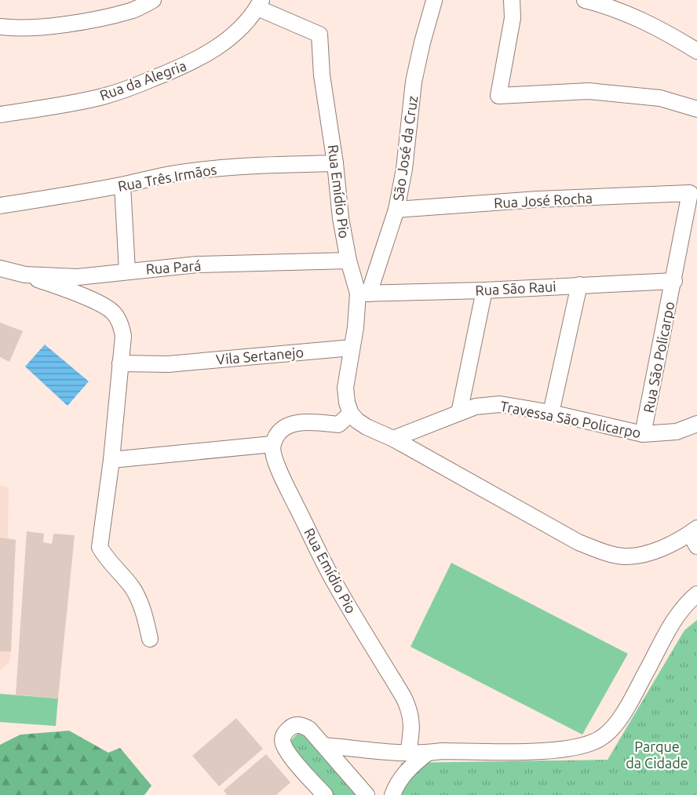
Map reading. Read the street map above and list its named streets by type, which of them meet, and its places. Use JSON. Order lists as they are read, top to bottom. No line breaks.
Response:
{"streets":{"street":["Rua da Alegria","São José da Cruz","Rua Três Irmãos","Rua Emídio Pio","Rua José Rocha","Rua Pará","Rua São Raui","Vila Sertanejo","Rua São Policarpo","Travessa São Policarpo"]},"crossings":[["Rua da Alegria","Rua Emídio Pio"],["São José da Cruz","Rua Emídio Pio"],["São José da Cruz","Rua José Rocha"],["São José da Cruz","Rua São Raui"],["Rua Três Irmãos","Rua Emídio Pio"],["Rua Emídio Pio","Rua Pará"],["Rua Emídio Pio","Rua São Raui"],["Rua Emídio Pio","Vila Sertanejo"],["Rua José Rocha","Rua São Policarpo"],["Rua São Raui","Rua São Policarpo"],["Rua São Policarpo","Travessa São Policarpo"]],"parks":["Parque da Cidade"]}
